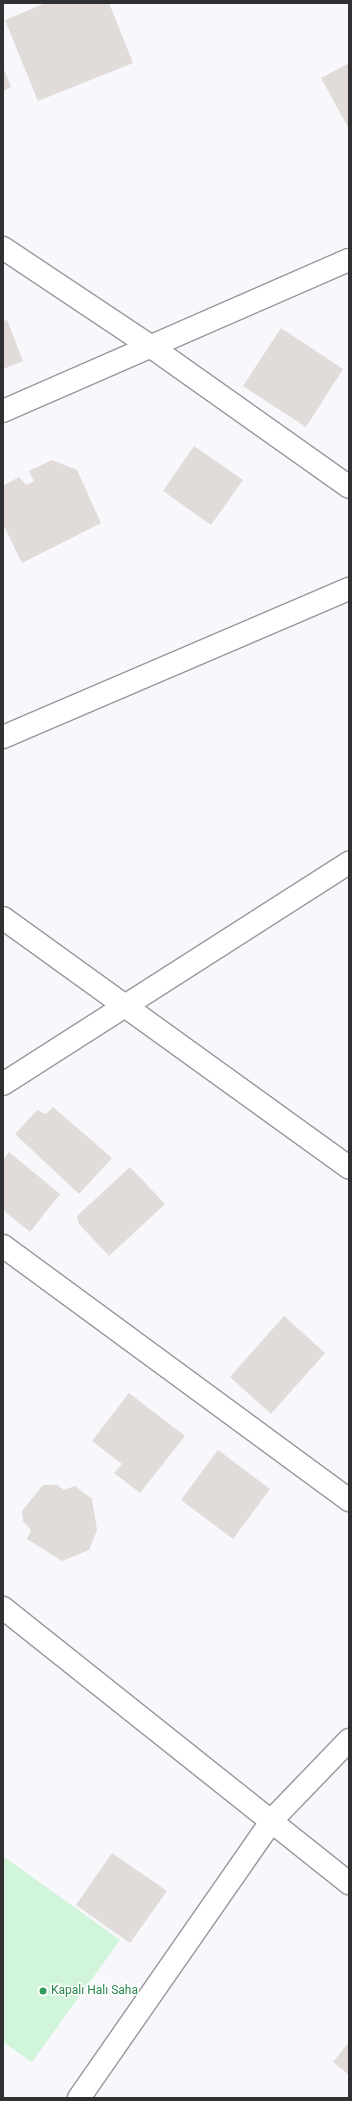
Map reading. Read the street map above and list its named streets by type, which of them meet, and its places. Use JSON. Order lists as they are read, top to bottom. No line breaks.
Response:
{"places":["Kapalı Halı Saha"]}
